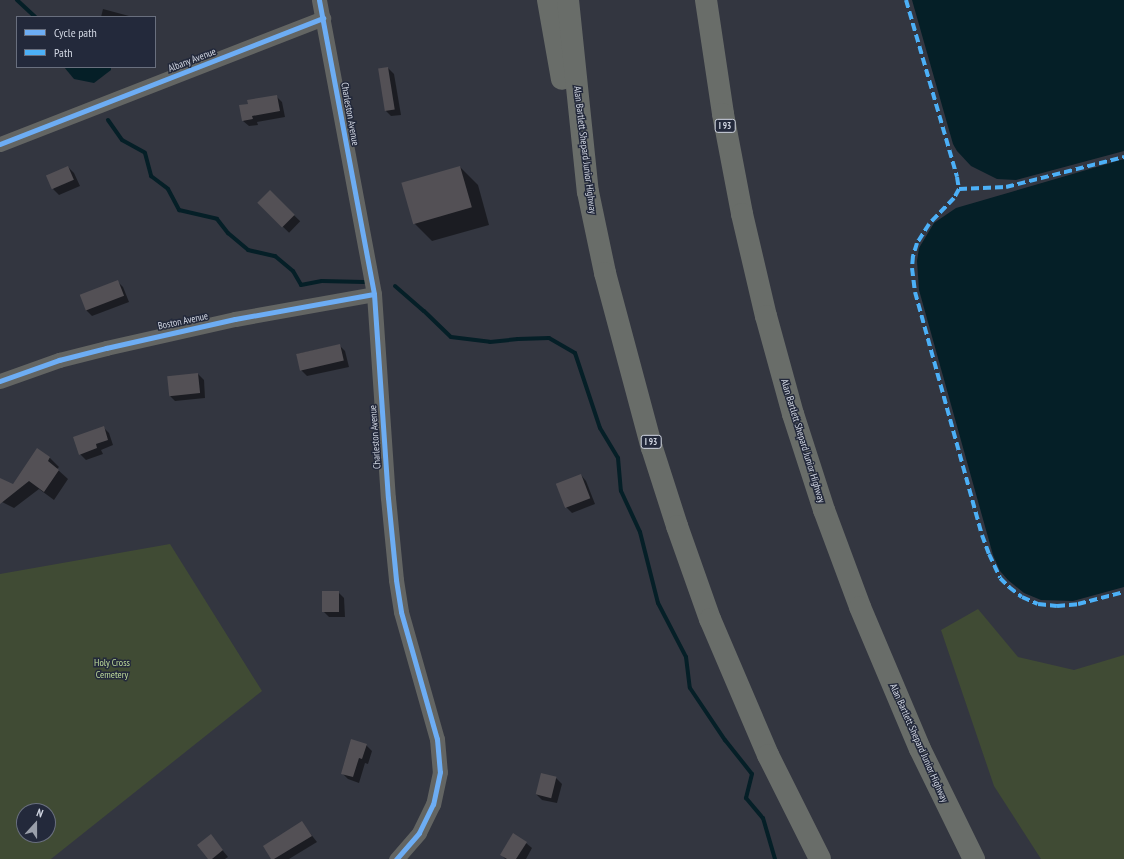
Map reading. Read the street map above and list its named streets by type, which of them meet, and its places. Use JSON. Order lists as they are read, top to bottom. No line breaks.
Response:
{"streets":{"highway":["I 93","Alan Bartlett Shepard Junior Highway"],"street":["Albany Avenue","Charleston Avenue","Boston Avenue"]},"crossings":[["Albany Avenue","Charleston Avenue"],["Charleston Avenue","Boston Avenue"]],"parks":["Holy Cross Cemetery"],"legend":["Cycle path","Path"],"north":"top"}
